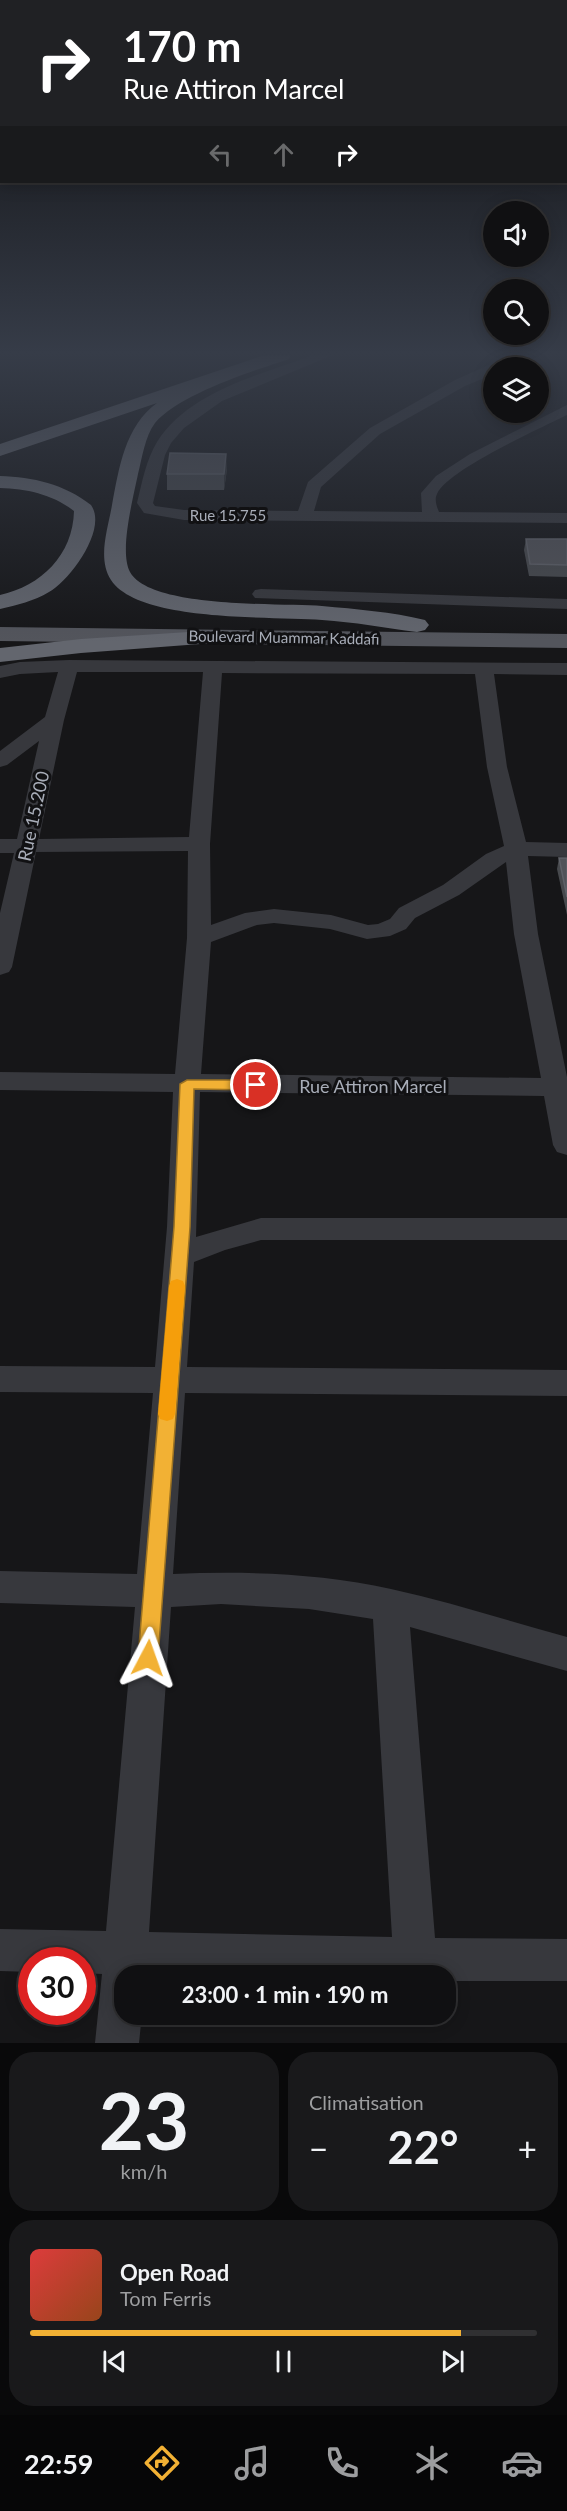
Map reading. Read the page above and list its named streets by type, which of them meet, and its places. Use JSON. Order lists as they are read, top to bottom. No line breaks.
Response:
{"streets":{"main road":["Boulevard Muammar Kaddafi"],"street":["Rue 15.755","Rue 15.200","Rue Attiron Marcel"]},"page":{"turn":["170 m","Rue Attiron Marcel"],"limit":"30","trip":"23:00 · 1 min · 190 m","tile":[["23","km/h"],"Climatisation"],"heat":["−","22°","+"],"song":["Open Road","Tom Ferris"],"tabs":"22:59"}}
